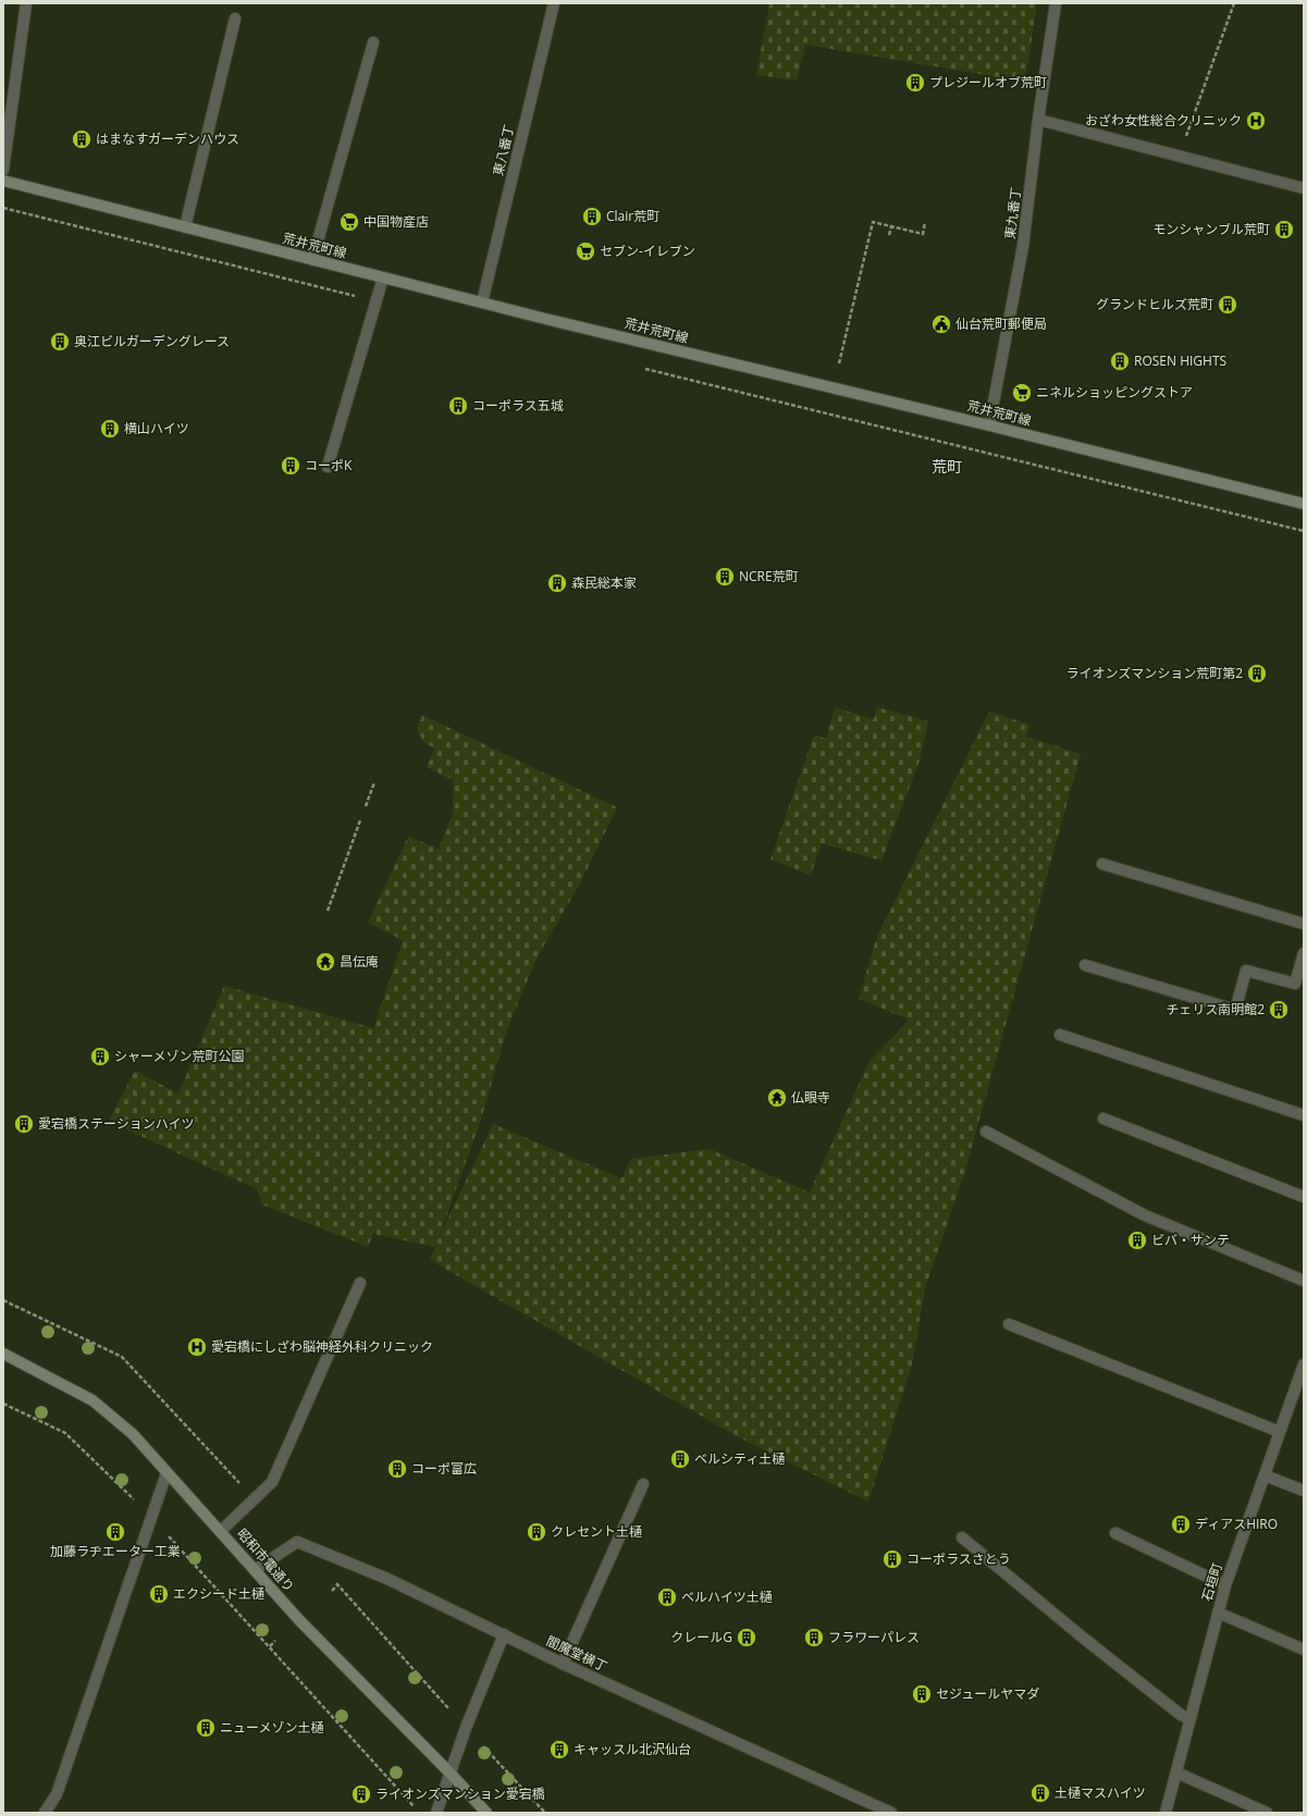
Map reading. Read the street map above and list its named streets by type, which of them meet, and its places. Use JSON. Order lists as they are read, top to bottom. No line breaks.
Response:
{"streets":{"main road":["荒井荒町線","昭和市電通り"],"street":["東八番丁","東九番丁","石垣町","閻魔堂横丁"]},"crossings":[["東八番丁","荒井荒町線"],["東九番丁","荒井荒町線"],["昭和市電通り","閻魔堂横丁"]],"districts":["荒町"],"places":{"building":["プレジールオブ荒町","はまなすガーデンハウス","Clair荒町","モンシャンブル荒町","グランドヒルズ荒町","奥江ビルガーデングレース","ROSEN HIGHTS","コーポラス五城","横山ハイツ","コーポK","NCRE荒町","森民総本家","ライオンズマンション荒町第2","チェリス南明館2","シャーメゾン荒町公園","愛宕橋ステーションハイツ","ビバ・サンテ","ベルシティ土樋","コーポ富広","ディアスHIRO","加藤ラヂエーター工業","クレセント土樋","コーポラスさとう","エクシード土樋","ベルハイツ土樋","クレールG","フラワーパレス","セジュールヤマダ","ニューメゾン土樋","キャッスル北沢仙台","土樋マスハイツ","ライオンズマンション愛宕橋"],"hospital":["おざわ女性総合クリニック","愛宕橋にしざわ脳神経外科クリニック"],"supermarket":["中国物産店","セブン-イレブン","ニネルショッピングストア"],"public building":["仙台荒町郵便局"],"temple":["昌伝庵","仏眼寺"]}}
